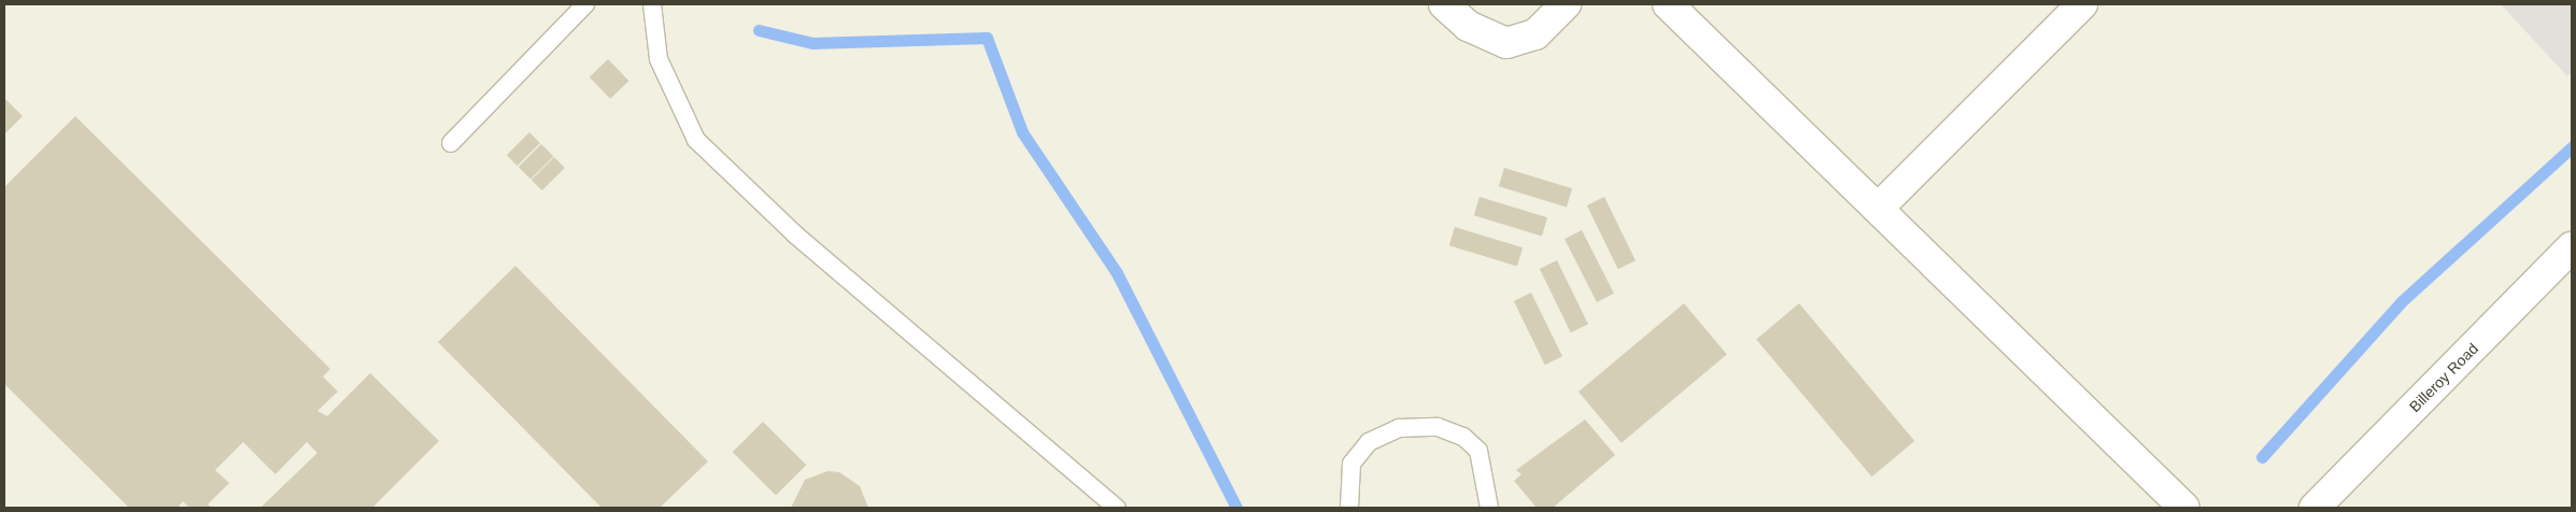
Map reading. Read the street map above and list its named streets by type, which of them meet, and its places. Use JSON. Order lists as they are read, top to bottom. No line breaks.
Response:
{"streets":{"street":["Billeroy Road"]}}
